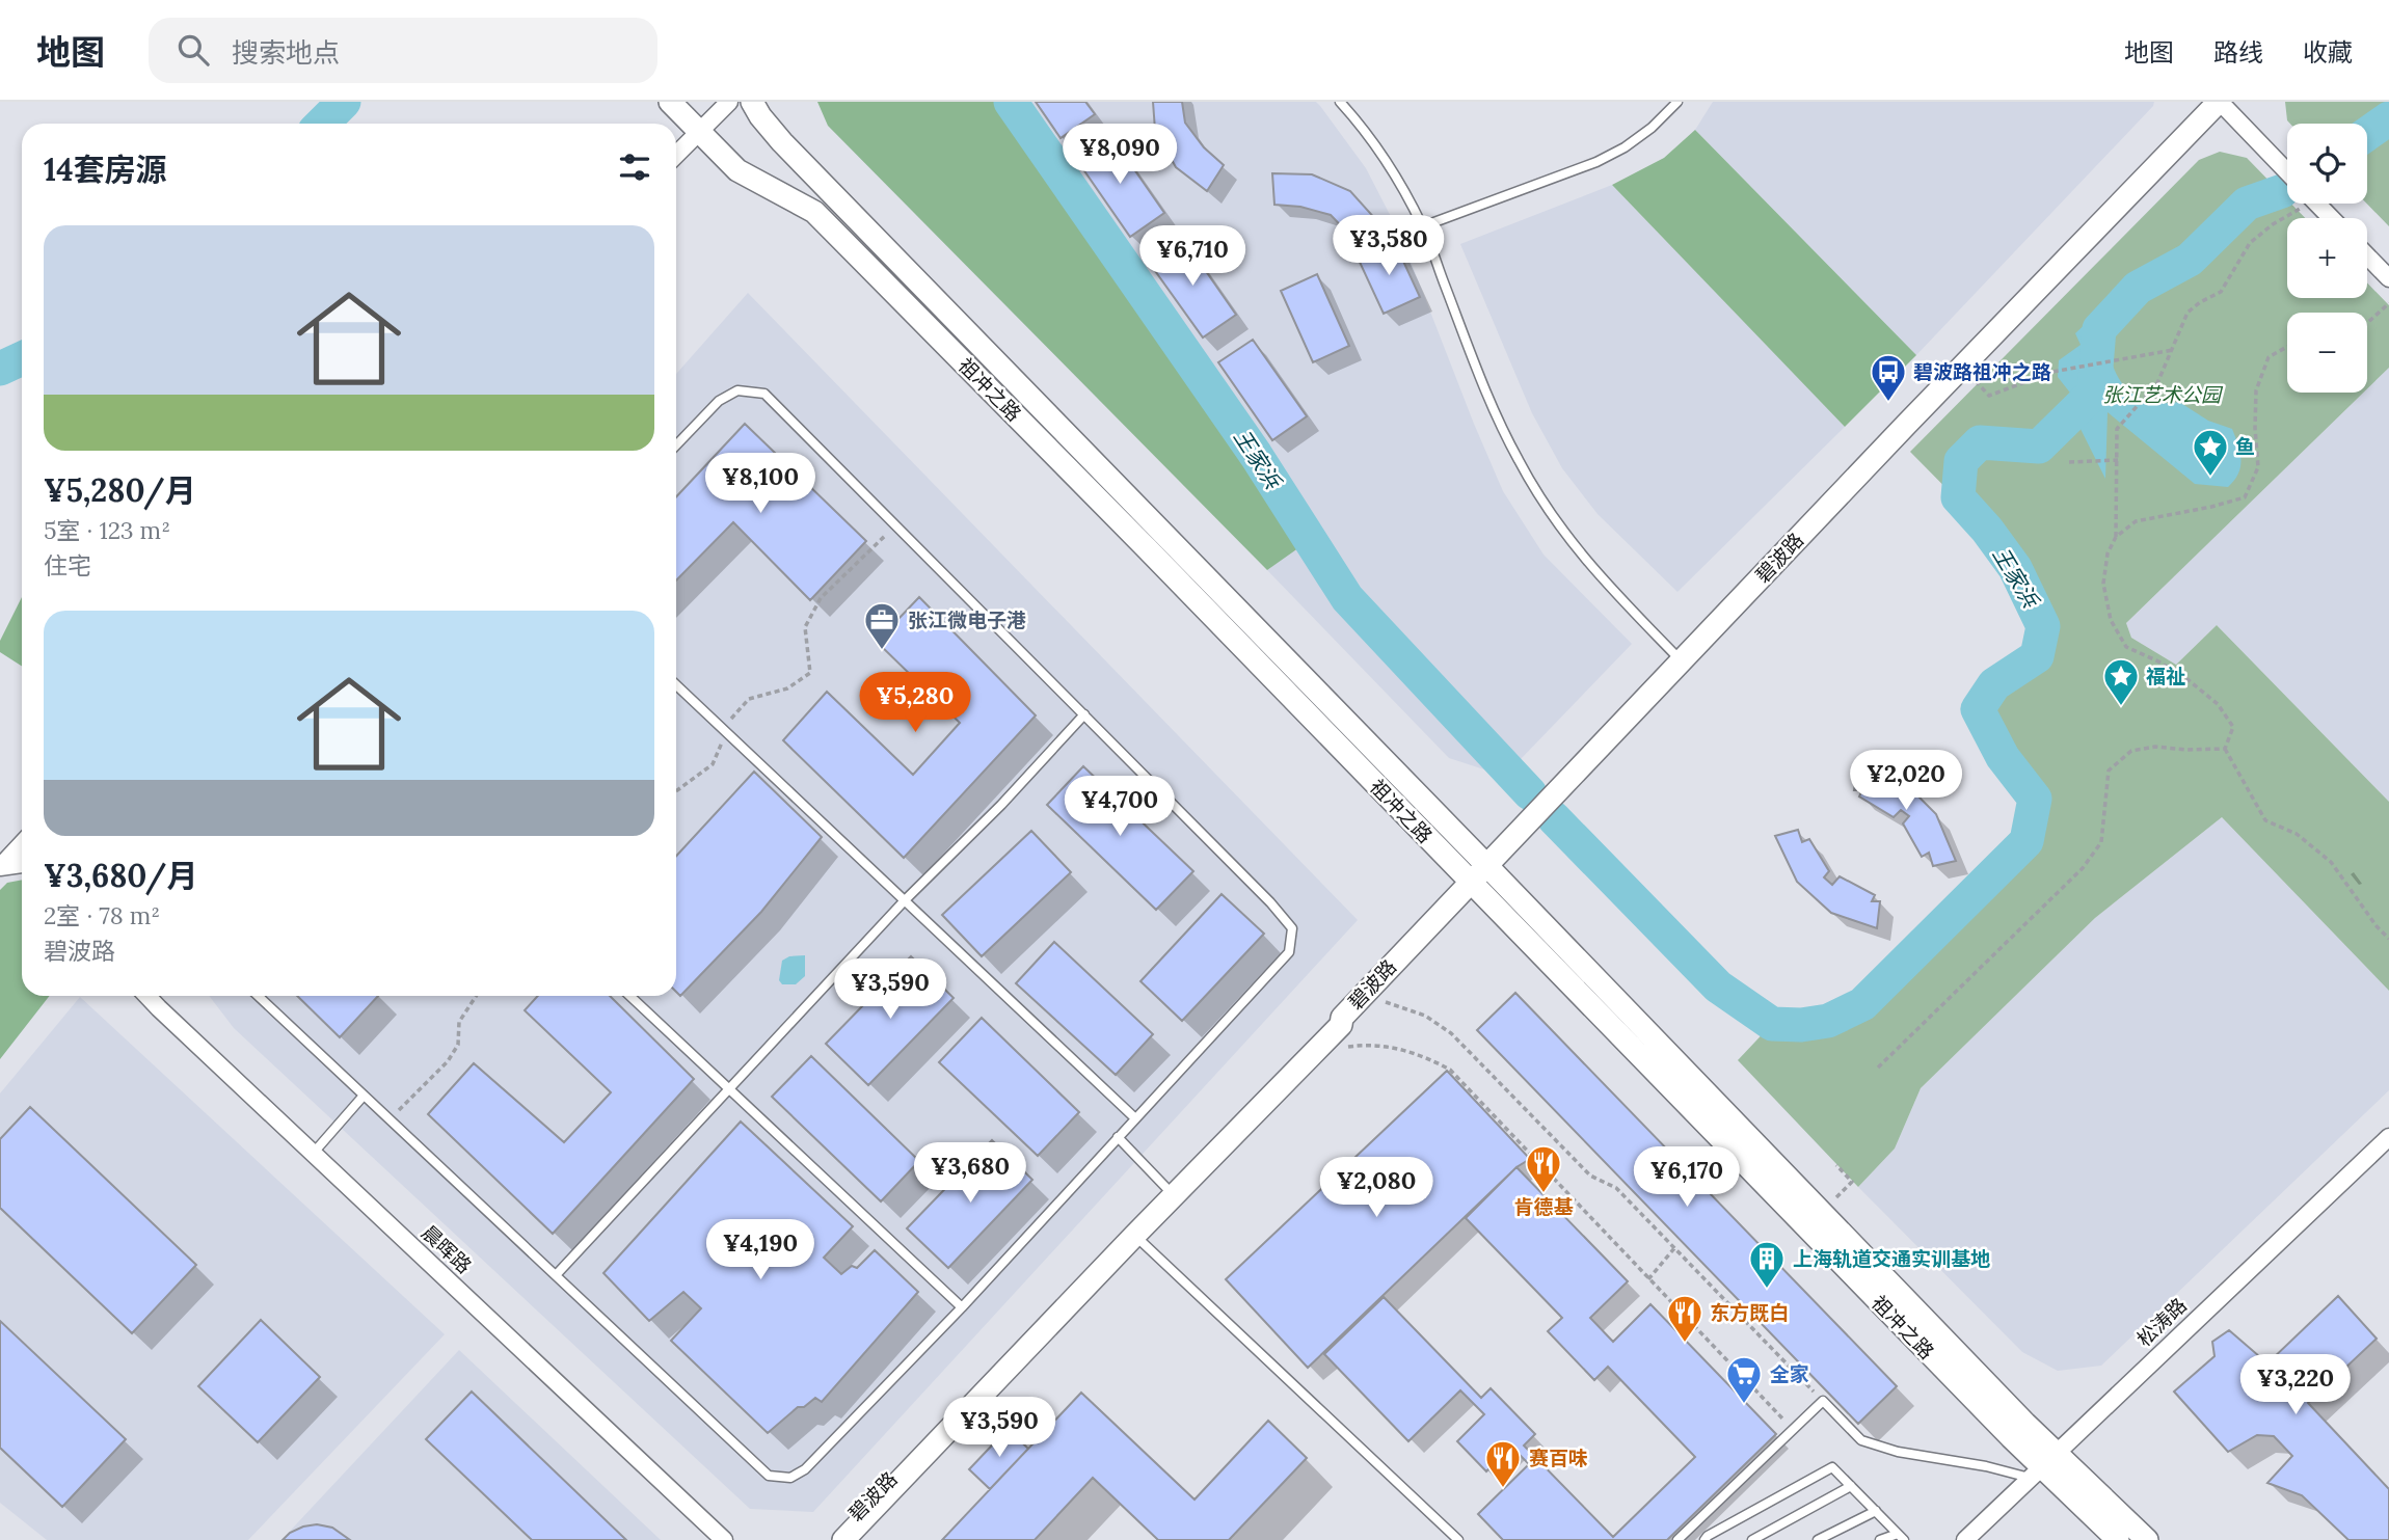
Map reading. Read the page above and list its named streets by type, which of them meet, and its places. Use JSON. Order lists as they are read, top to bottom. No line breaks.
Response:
{"streets":{"main road":["祖冲之路","碧波路"],"street":["晨晖路","松涛路"]},"crossings":[["祖冲之路","碧波路"],["祖冲之路","松涛路"]],"water":["王家浜"],"parks":["张江艺术公园"],"places":{"bus stop":["碧波路祖冲之路"],"place":["鱼","福祉"],"office":["张江微电子港"],"restaurant":["肯德基","东方既白","赛百味"],"building":["上海轨道交通实训基地"],"supermarket":["全家"]},"page":{"header":"地图","search":"搜索地点","nav":["地图","路线","收藏"],"map_buttons":["+","−"],"price":["¥8,090","¥3,580","¥6,710","¥8,100","¥5,280","¥2,020","¥4,700","¥3,590","¥3,680","¥6,170","¥2,080","¥4,190","¥3,220","¥3,590"],"heading":"14套房源","list":[{"name":"¥5,280/月","note":"5室 · 123 m² · 住宅"},{"name":"¥3,680/月","note":"2室 · 78 m² · 碧波路"}]}}
